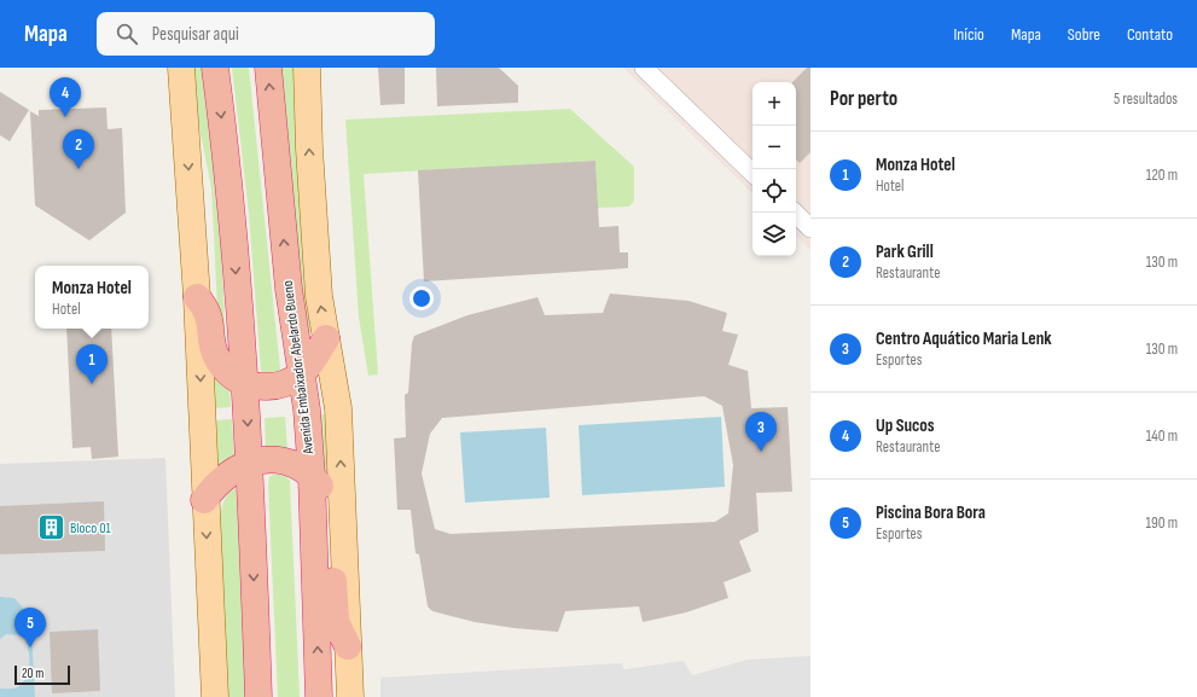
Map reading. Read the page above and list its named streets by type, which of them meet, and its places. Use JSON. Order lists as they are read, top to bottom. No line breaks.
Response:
{"streets":{"highway":["Avenida Embaixador Abelardo Bueno"]},"places":{"building":["Bloco 01"]},"scale_bar":"20 m","page":{"header":"Mapa","search":"Pesquisar aqui","nav":["Início","Mapa","Sobre","Contato"],"heading":["Por perto","5 resultados"],"pins":["4","2","1","3","5"],"map_buttons":["+","−"],"list":[{"mark":"1","name":"Monza Hotel","note":"Hotel","value":"120 m"},{"mark":"2","name":"Park Grill","note":"Restaurante","value":"130 m"},{"mark":"3","name":"Centro Aquático Maria Lenk","note":"Esportes","value":"130 m"},{"mark":"4","name":"Up Sucos","note":"Restaurante","value":"140 m"},{"mark":"5","name":"Piscina Bora Bora","note":"Esportes","value":"190 m"}],"popup":["Monza Hotel","Hotel"],"scale":"20 m"}}
